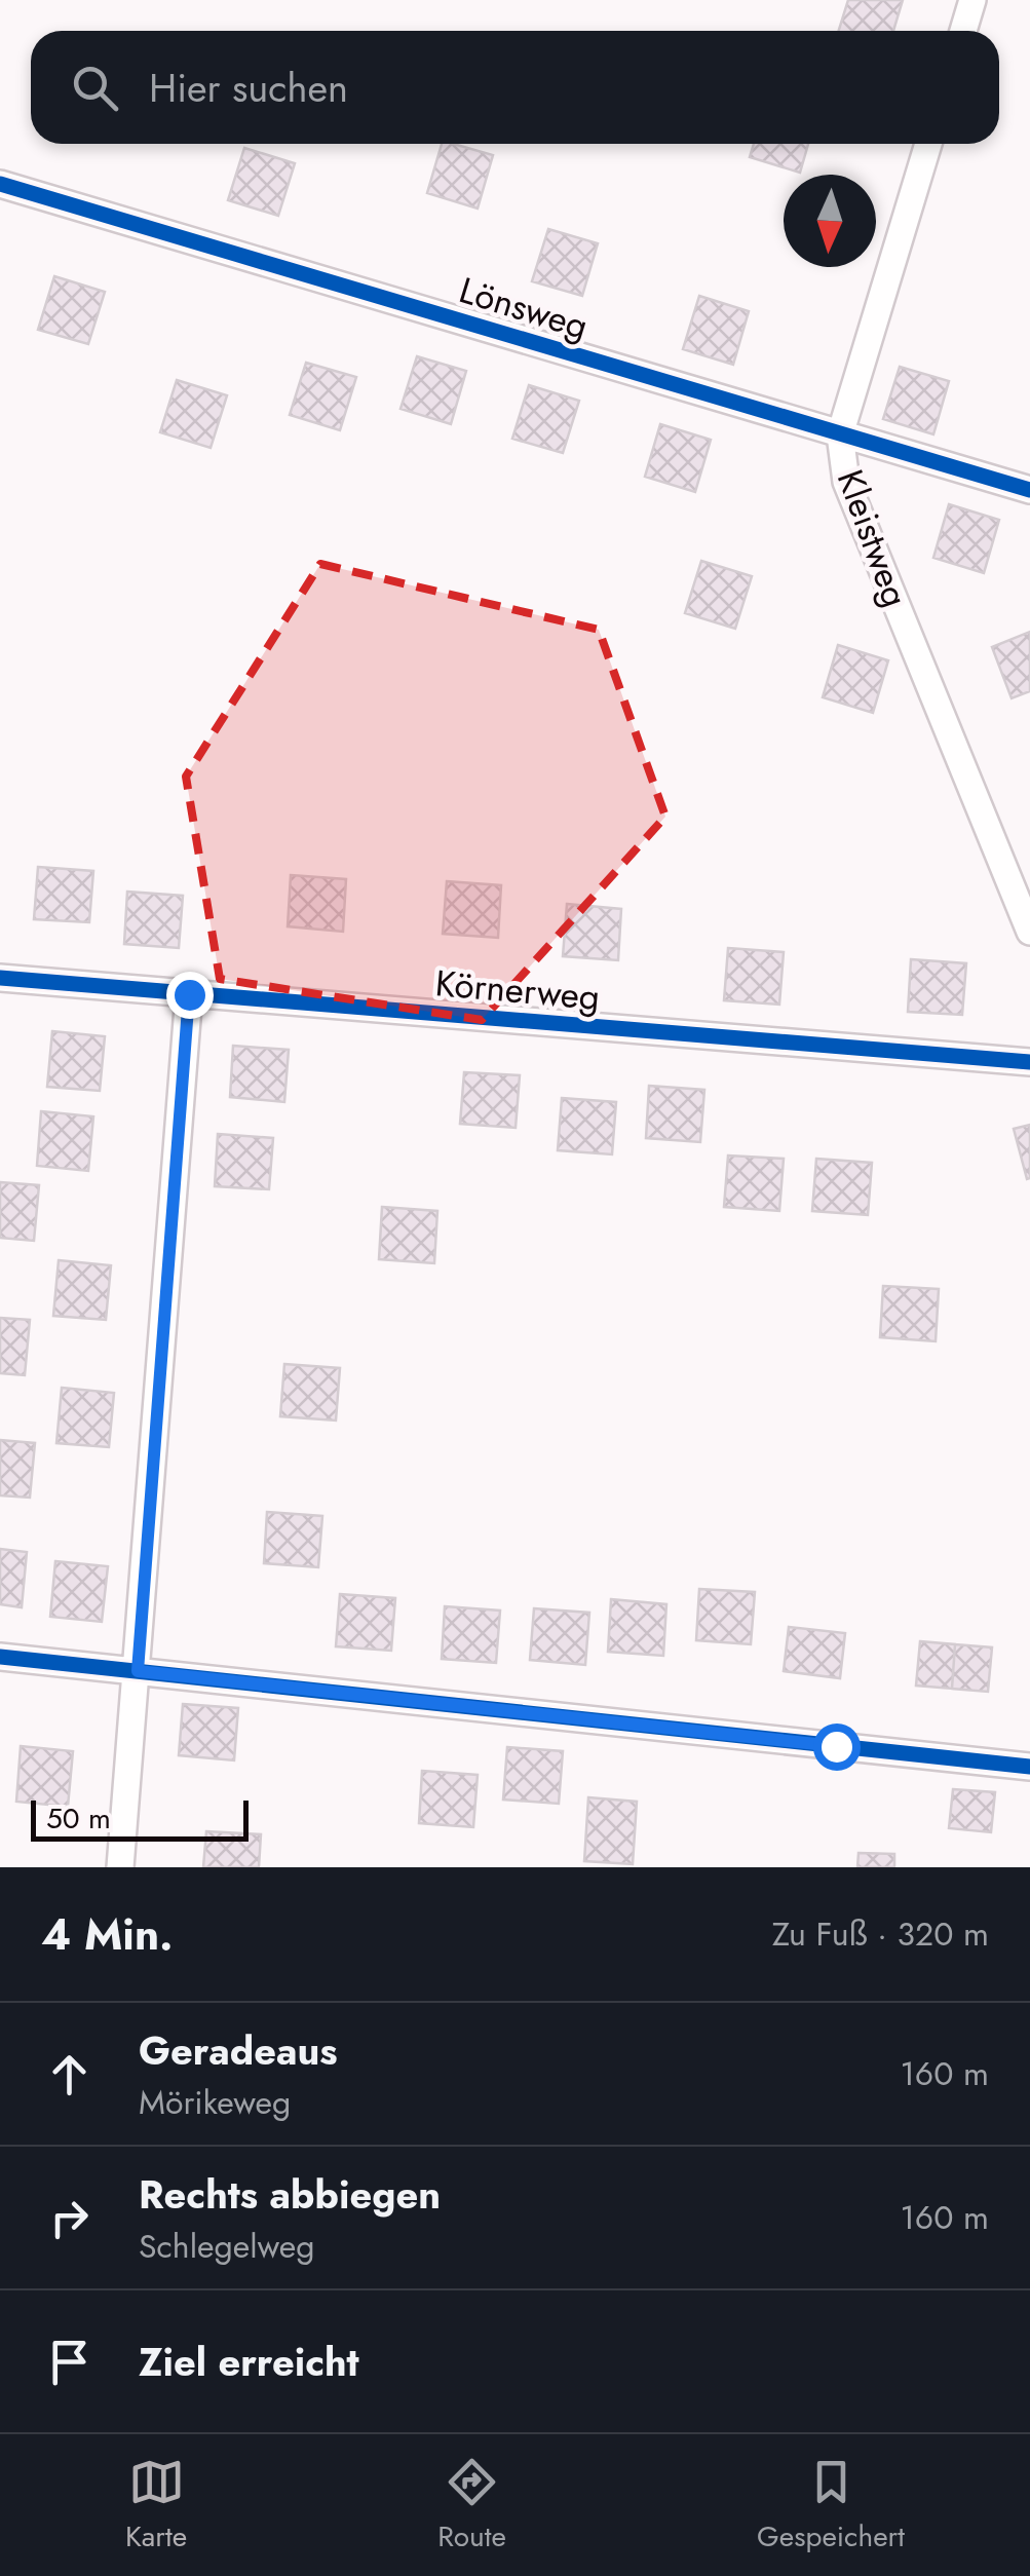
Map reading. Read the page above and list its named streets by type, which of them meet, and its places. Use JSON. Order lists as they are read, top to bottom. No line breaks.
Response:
{"streets":{"street":["Lönsweg","Kleistweg","Körnerweg"]},"crossings":[["Lönsweg","Kleistweg"]],"scale_bar":"50 m","north":"bottom","page":{"search":"Hier suchen","scale":"50 m","heading":["4 Min.","Zu Fuß · 320 m"],"list":[["Geradeaus","Mörikeweg","160 m"],["Rechts abbiegen","Schlegelweg","160 m"],"Ziel erreicht"],"nav":["Karte","Route","Gespeichert"]}}
